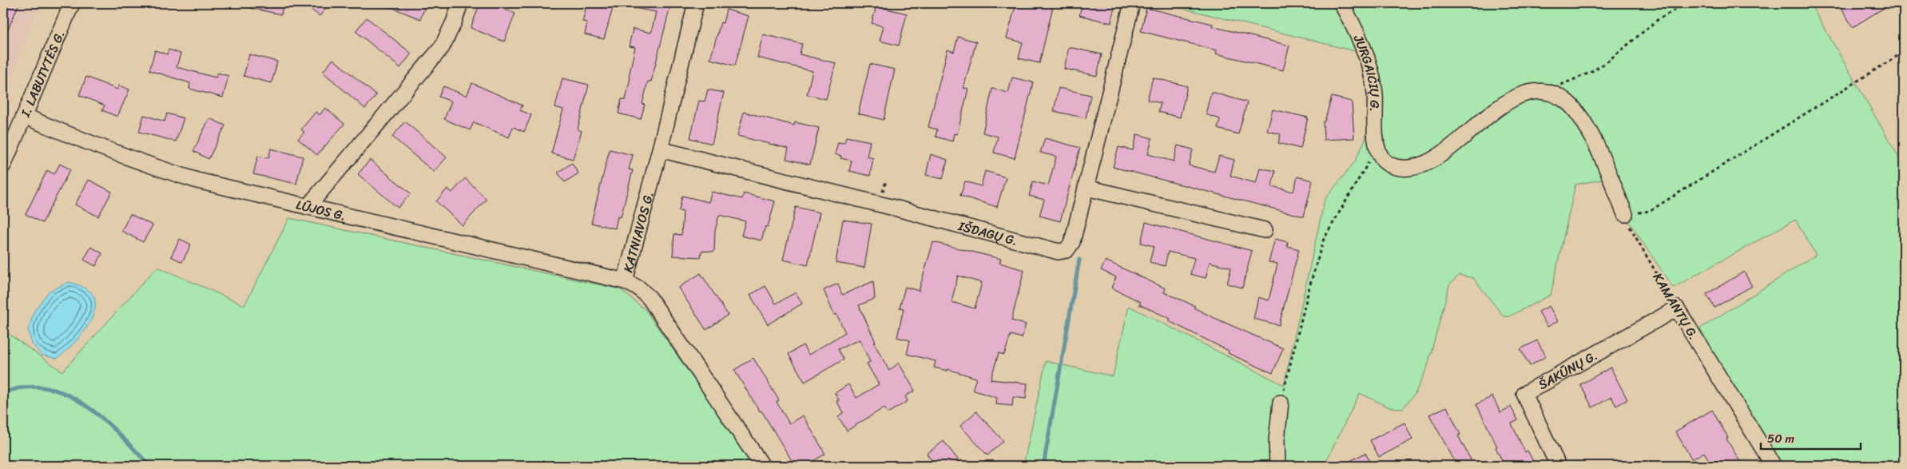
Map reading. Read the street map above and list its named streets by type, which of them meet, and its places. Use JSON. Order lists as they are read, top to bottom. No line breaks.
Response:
{"streets":{"street":["I. LABUTYTĖS G.","JURGAIČIŲ G.","LŪJOS G.","KATNIAVOS G.","IŠDAGŲ G.","KAMANTŲ G.","ŠAKŪNŲ G."]},"crossings":[["I. LABUTYTĖS G.","LŪJOS G."],["LŪJOS G.","KATNIAVOS G."],["KATNIAVOS G.","IŠDAGŲ G."],["KAMANTŲ G.","ŠAKŪNŲ G."]],"scale_bar":"50 m"}
